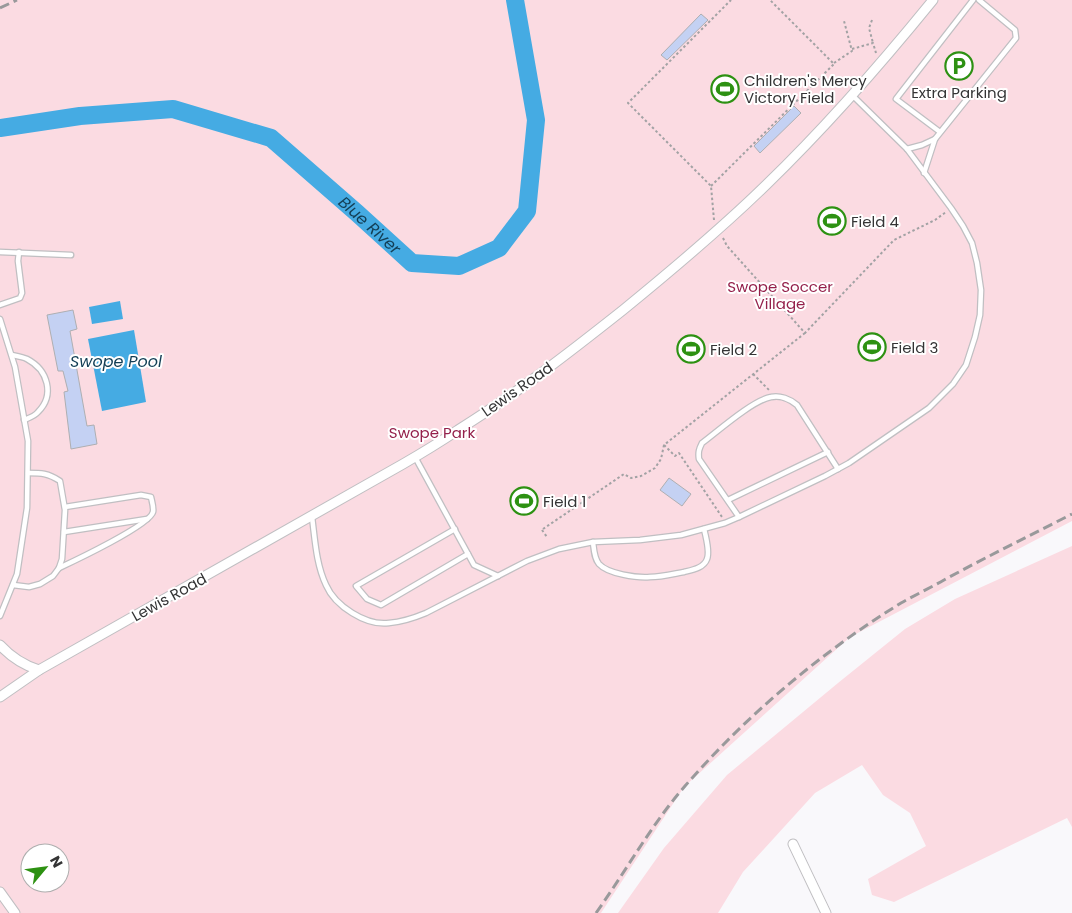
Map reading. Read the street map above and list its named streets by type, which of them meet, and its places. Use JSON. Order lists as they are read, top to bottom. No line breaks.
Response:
{"streets":{"street":["Lewis Road"]},"water":["Blue River","Swope Pool"],"parks":["Swope Soccer Village","Swope Park"],"places":{"parking":["Extra Parking"],"sports":["Children's Mercy Victory Field","Field 4","Field 3","Field 2","Field 1"]},"north":"top right"}
